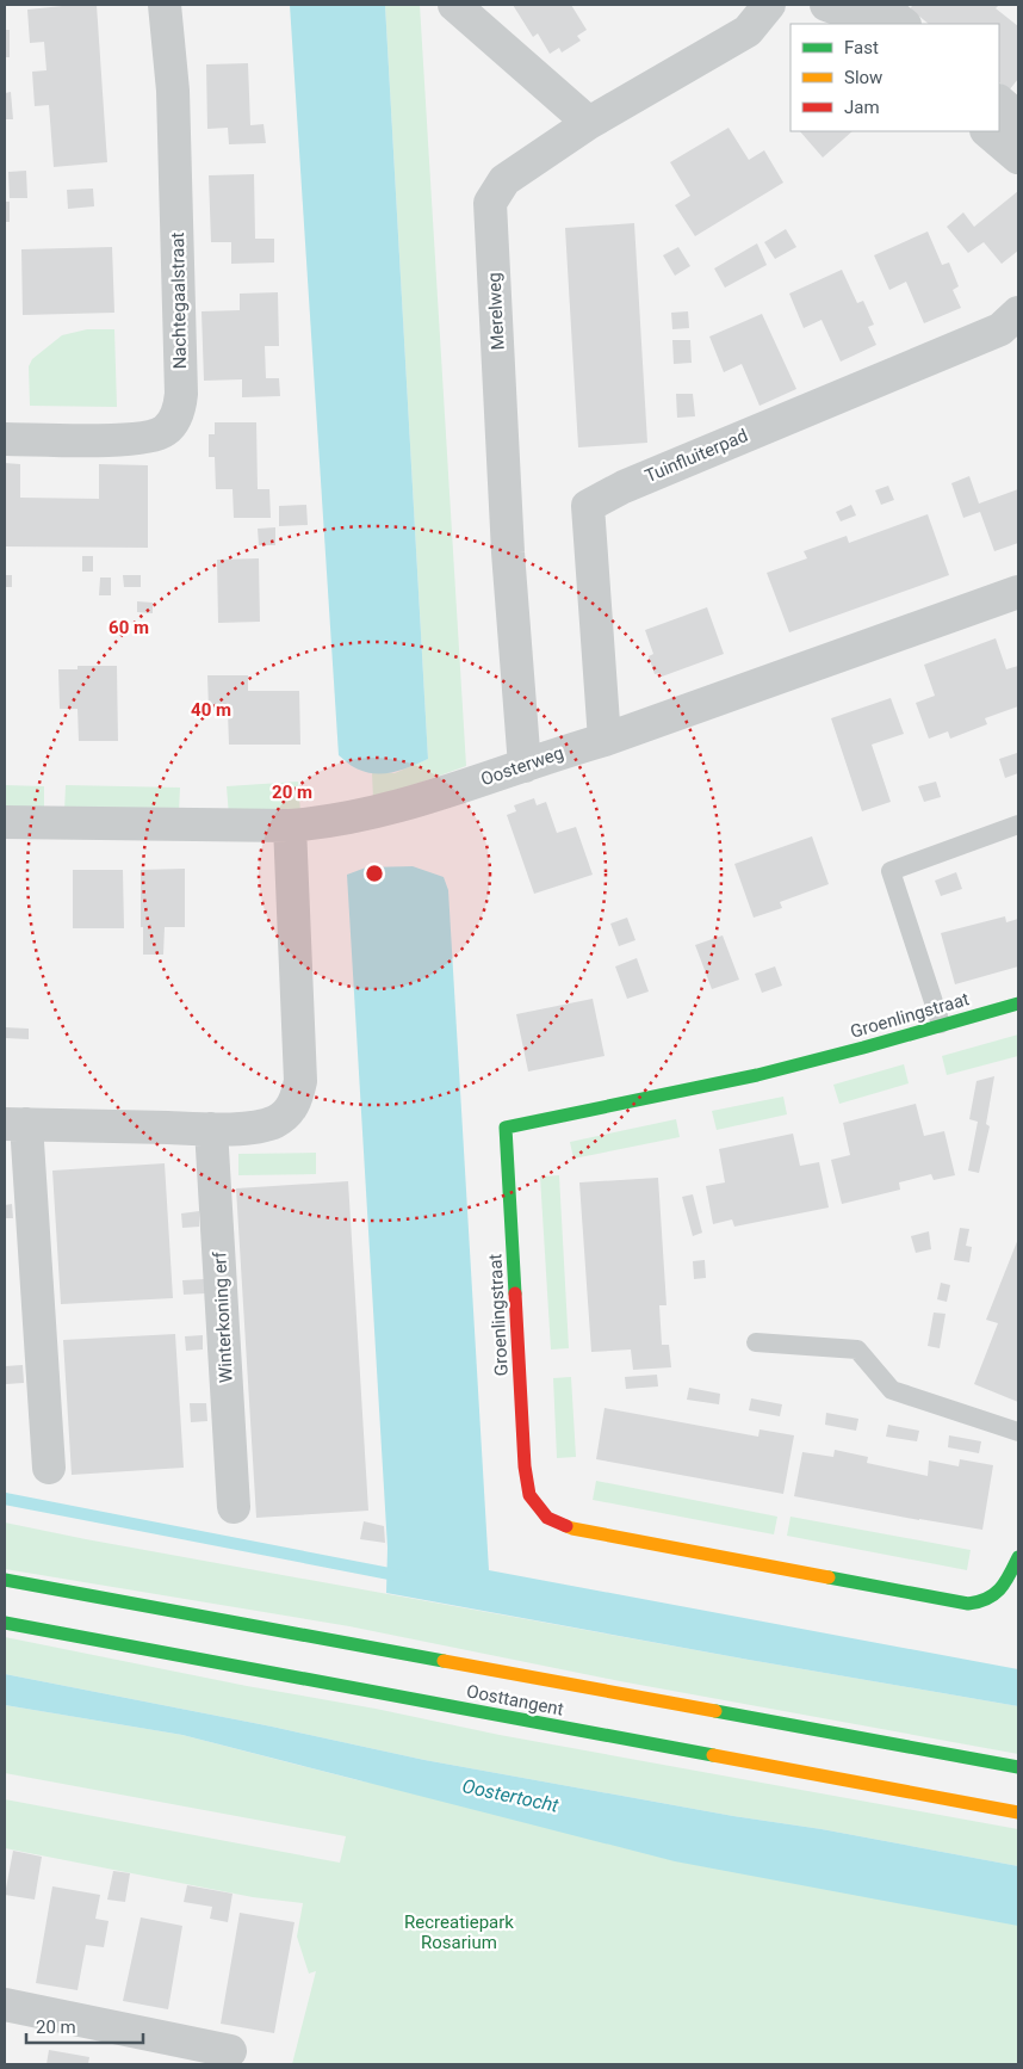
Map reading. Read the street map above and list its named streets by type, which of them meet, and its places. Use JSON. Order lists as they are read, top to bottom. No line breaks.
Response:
{"streets":{"main road":["Groenlingstraat","Oosttangent"],"street":["Nachtegaalstraat","Merelweg","Tuinfluiterpad","Oosterweg","Winterkoning erf"]},"crossings":[["Merelweg","Oosterweg"],["Tuinfluiterpad","Oosterweg"]],"water":["Oostertocht"],"parks":["Recreatiepark Rosarium"],"legend":["Fast","Slow","Jam"],"scale_bar":"20 m","rings":["60 m","40 m","20 m"]}
